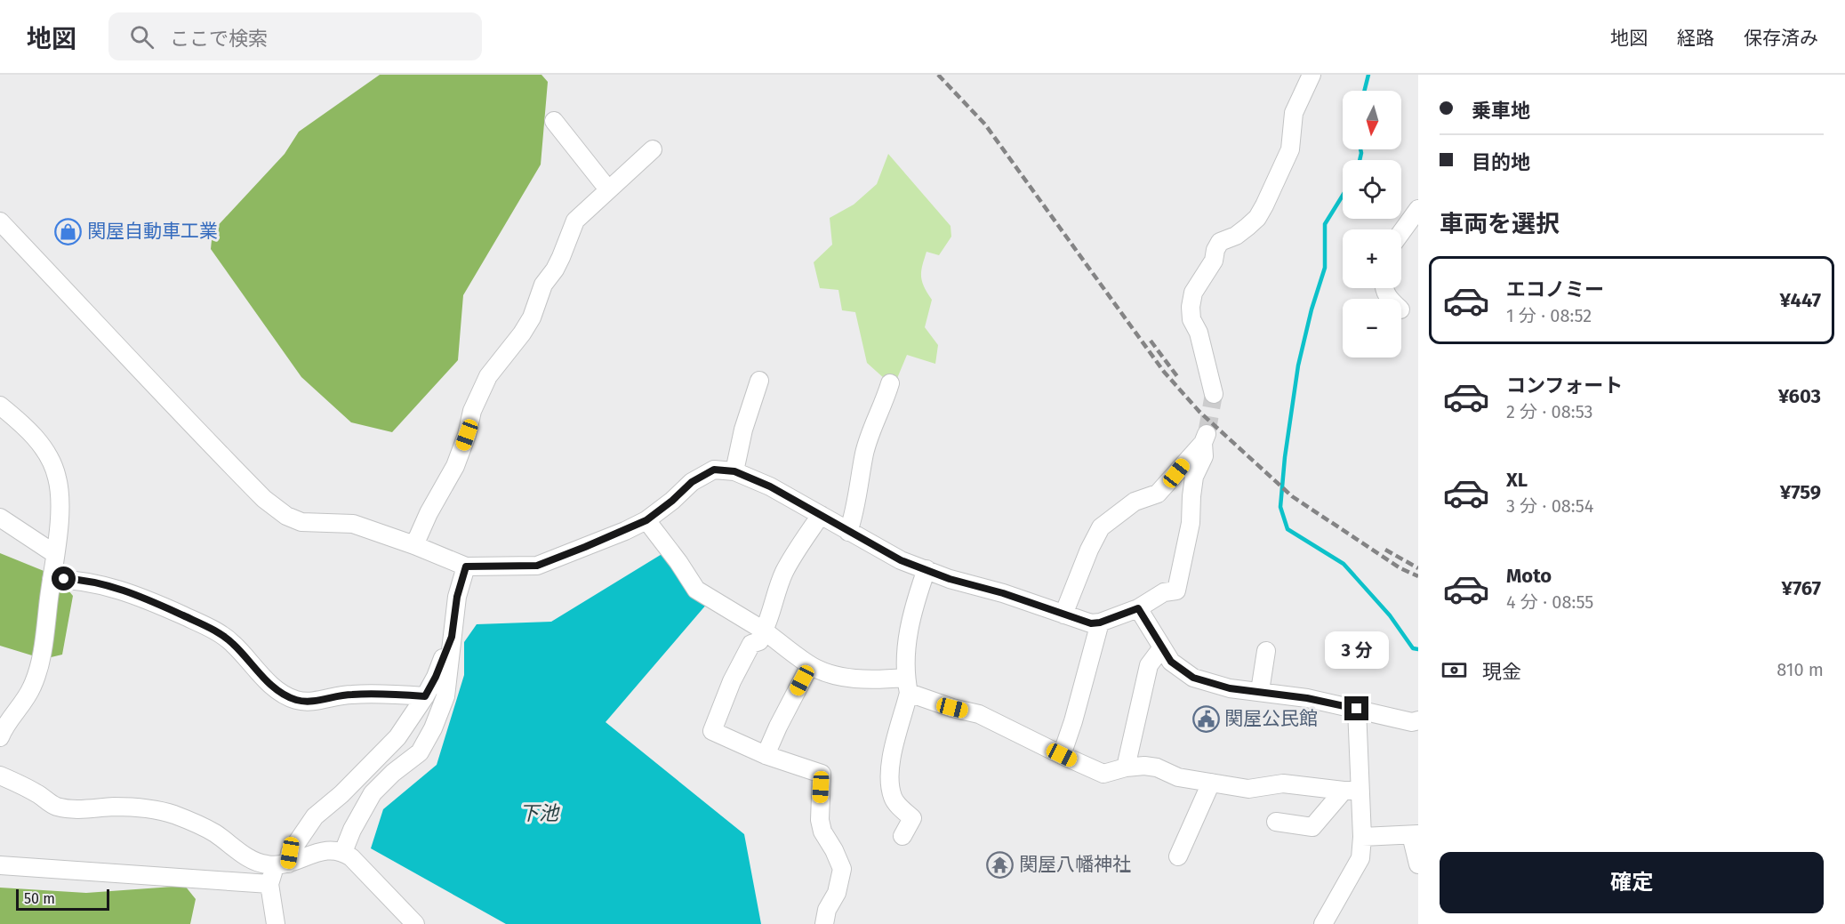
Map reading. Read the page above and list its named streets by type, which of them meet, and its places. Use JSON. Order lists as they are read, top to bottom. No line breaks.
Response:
{"water":["下池"],"places":{"shop":["関屋自動車工業"],"public building":["関屋公民館"],"temple":["関屋八幡神社"]},"scale_bar":"50 m","north":"bottom","page":{"header":"地図","search":"ここで検索","nav":["地図","経路","保存済み"],"banner":["乗車地","目的地"],"map_buttons":["+","−"],"heading":"車両を選択","list":[{"name":"エコノミー","note":"1 分 · 08:52","value":"¥447"},{"name":"コンフォート","note":"2 分 · 08:53","value":"¥603"},{"name":"XL","note":"3 分 · 08:54","value":"¥759"},{"name":"Moto","note":"4 分 · 08:55","value":"¥767"}],"bubble":"3 分","pay":["現金","810 m"],"buttons":"確定","scale":"50 m"}}
